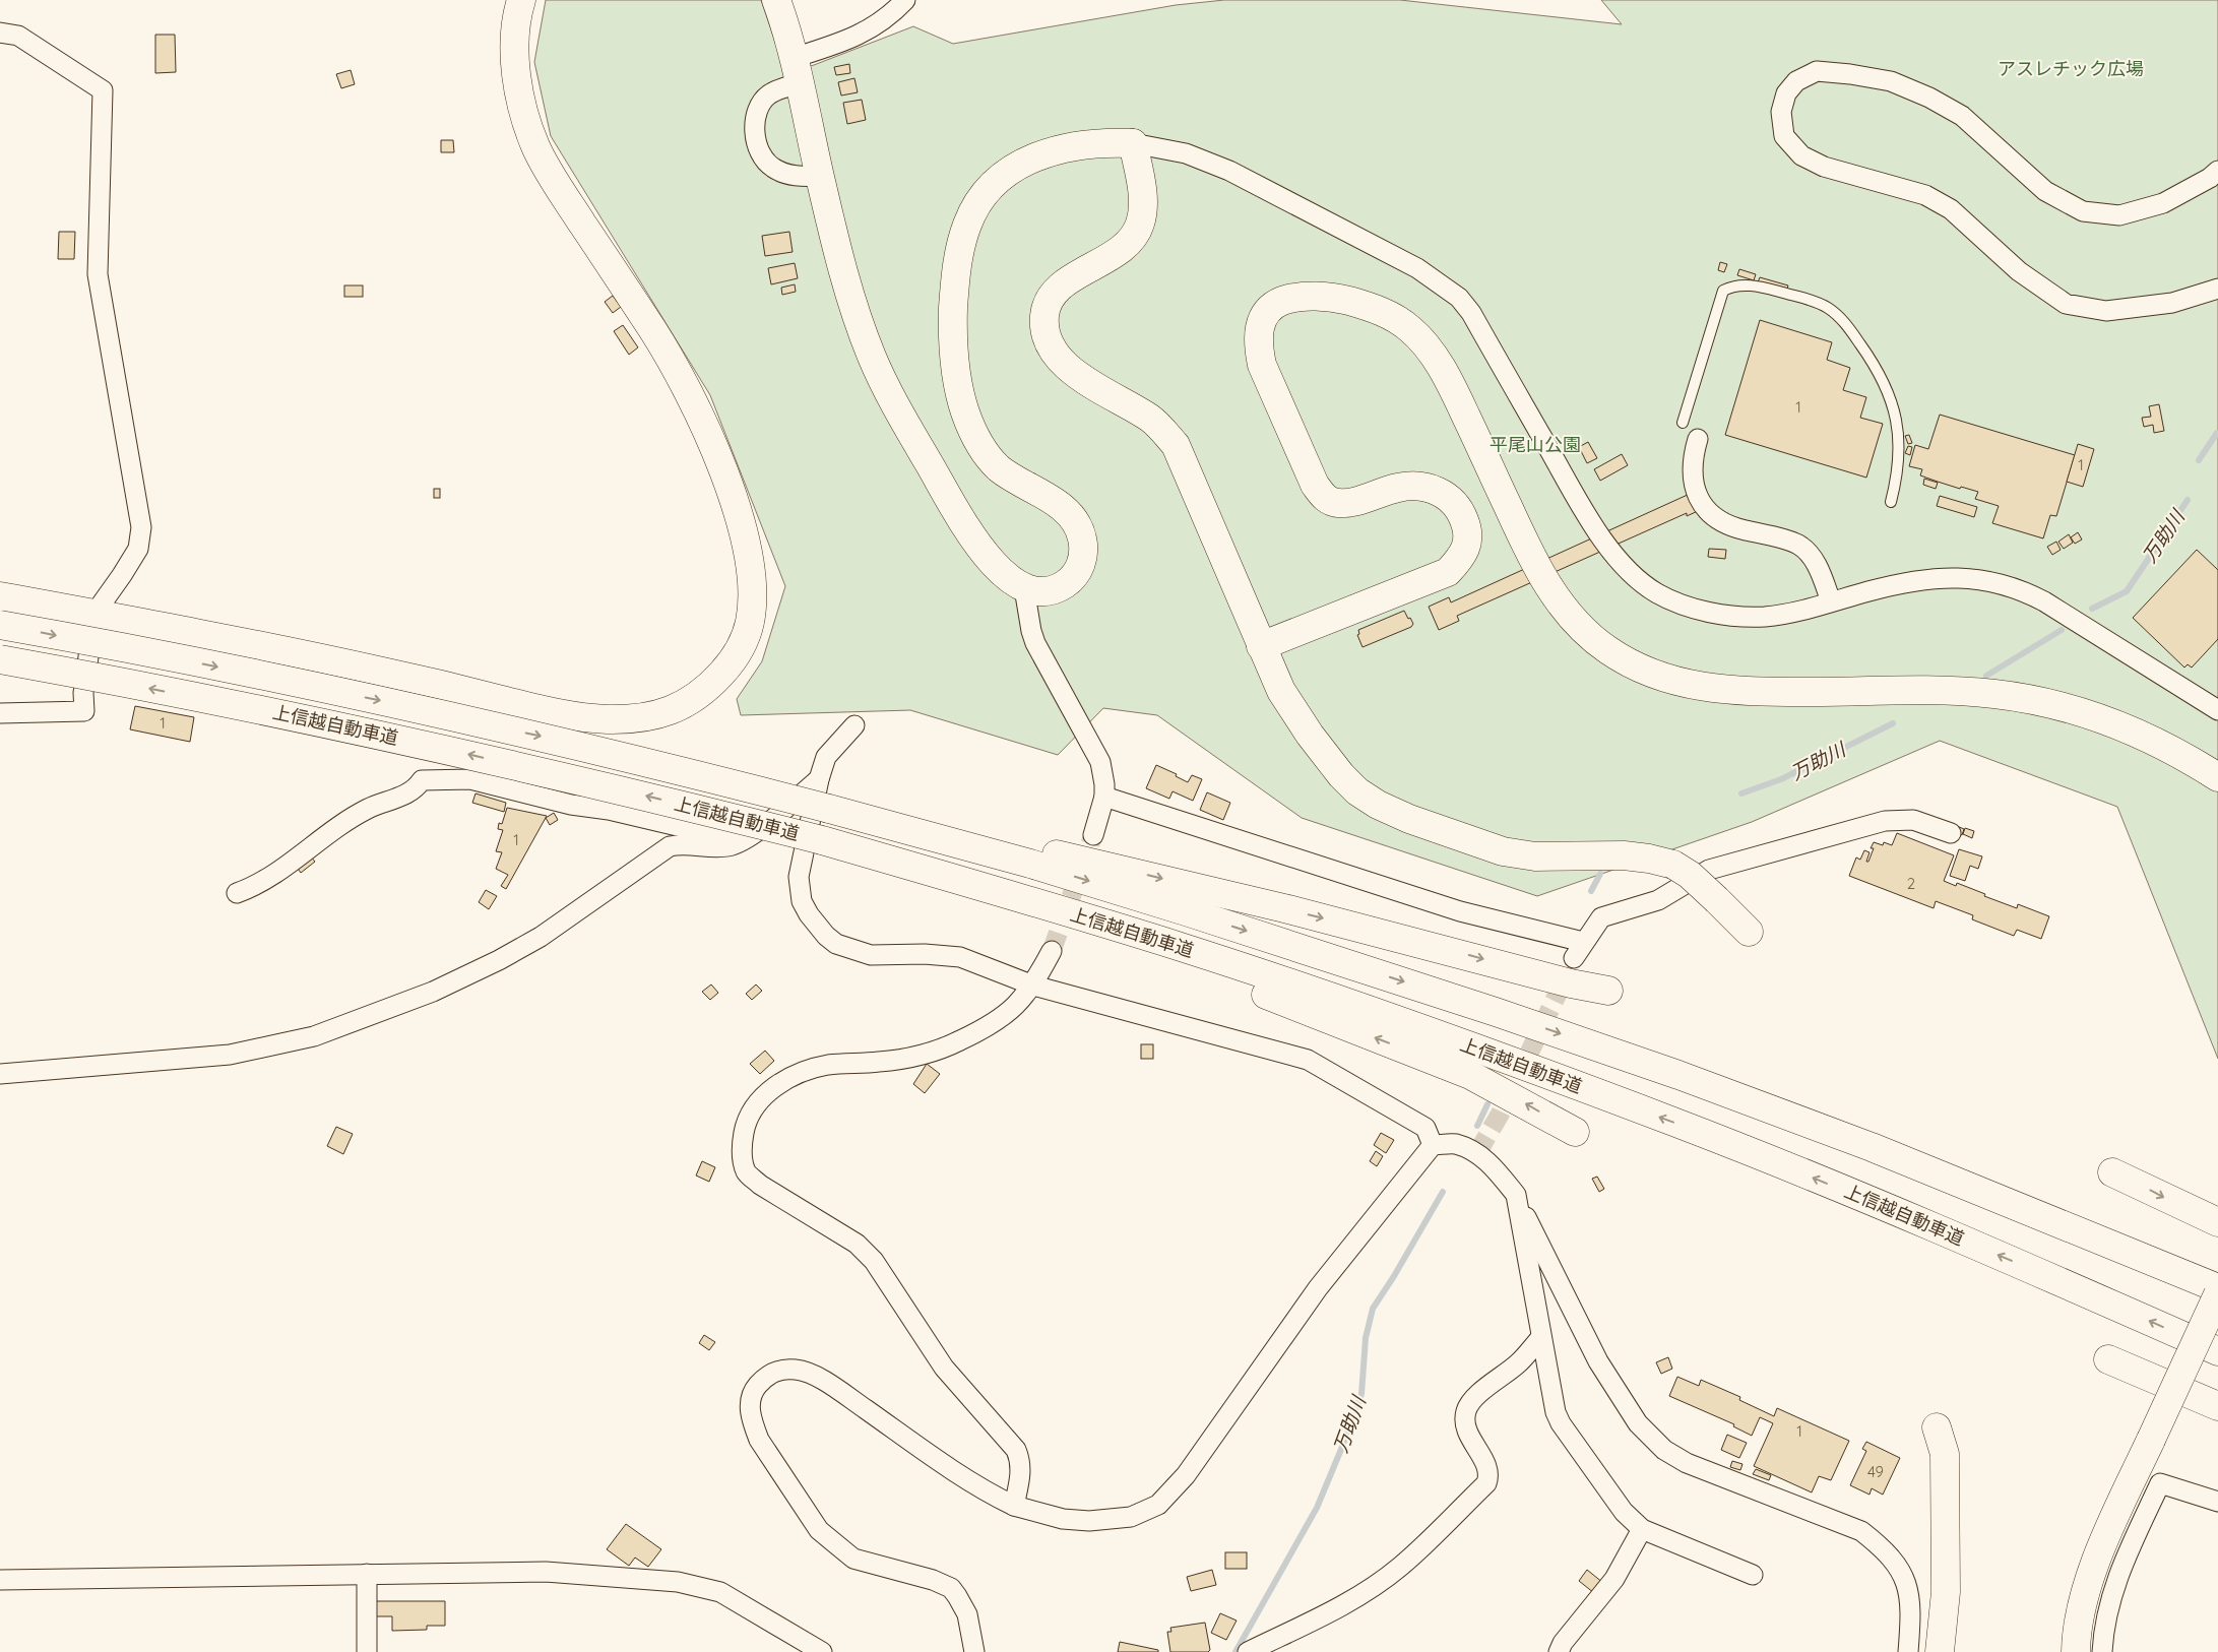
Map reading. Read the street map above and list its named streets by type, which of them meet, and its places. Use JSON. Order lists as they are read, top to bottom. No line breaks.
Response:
{"streets":{"main road":["上信越自動車道"]},"water":["万助川"],"parks":["アスレチック広場","平尾山公園"],"house_numbers":["1","1","1","1","2","1","49"]}
